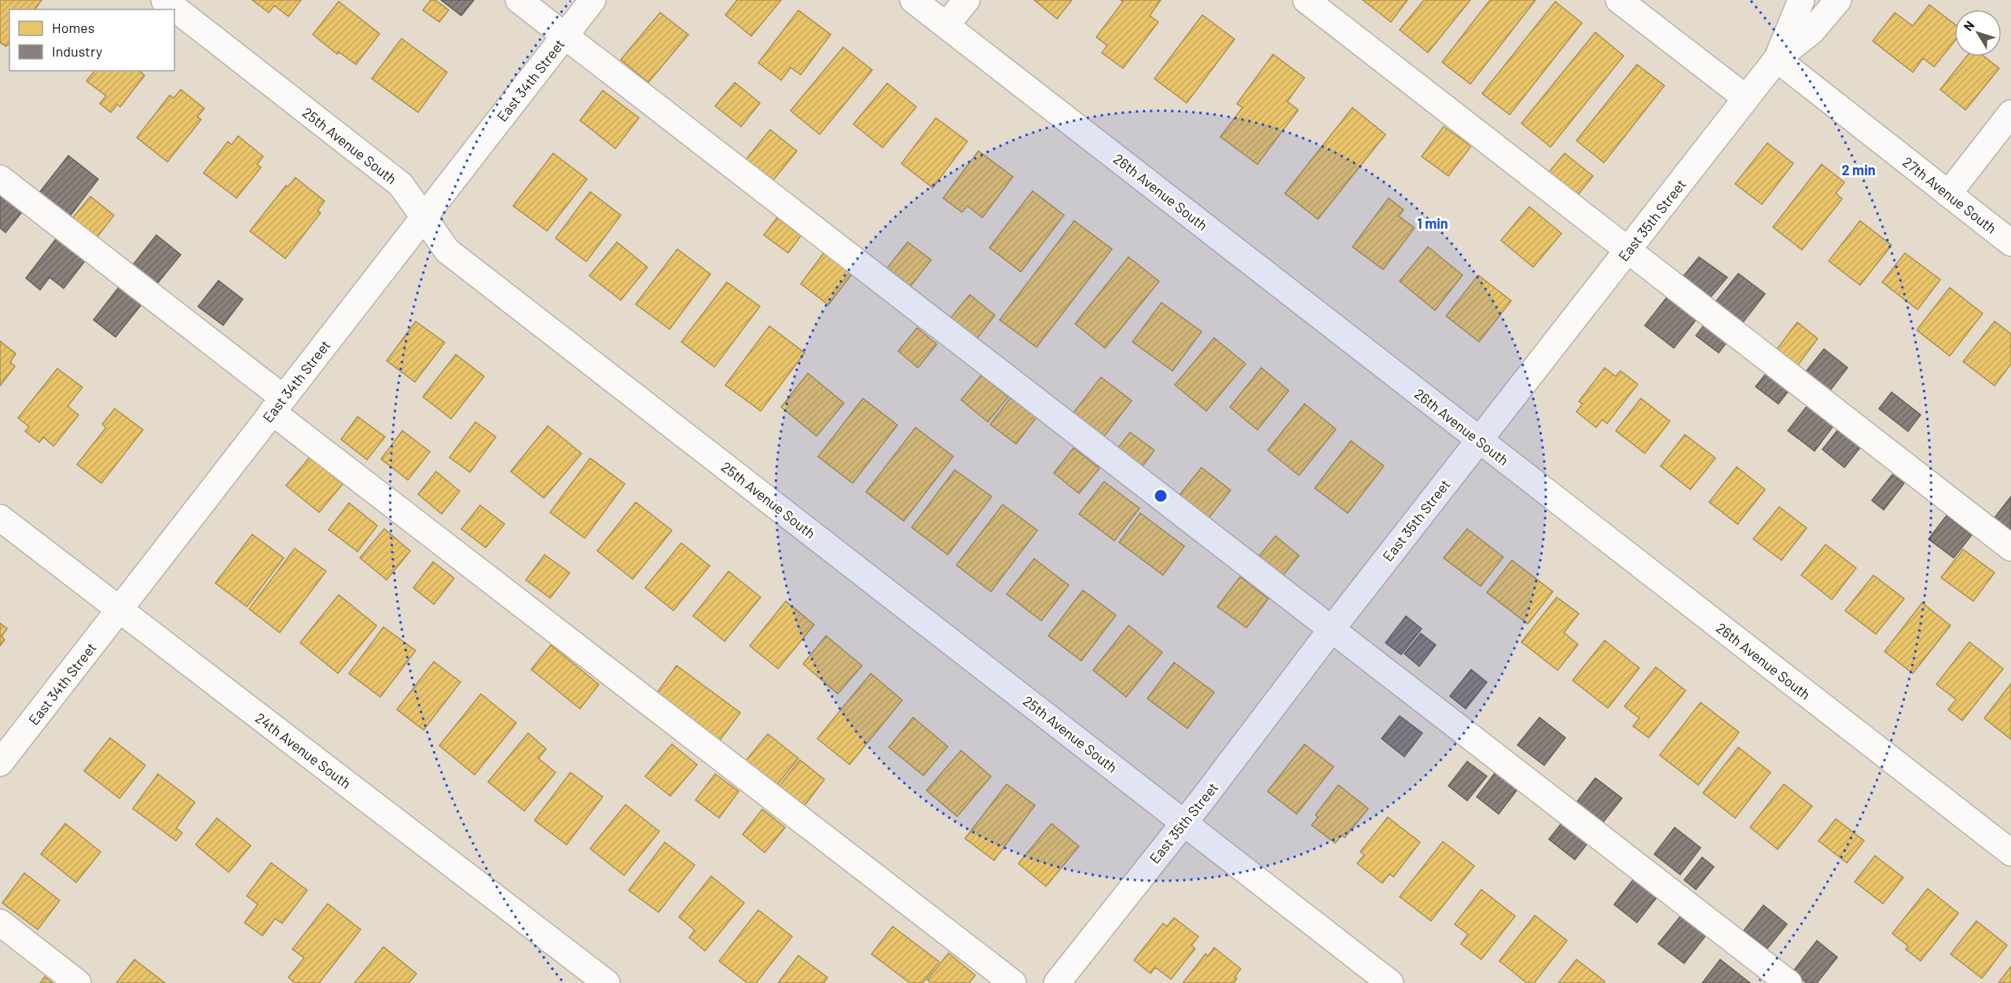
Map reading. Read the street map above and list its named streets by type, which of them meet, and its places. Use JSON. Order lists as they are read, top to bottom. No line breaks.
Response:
{"streets":{"street":["East 34th Street","25th Avenue South","26th Avenue South","27th Avenue South","East 35th Street","24th Avenue South"]},"crossings":[["East 34th Street","25th Avenue South"],["East 34th Street","24th Avenue South"],["25th Avenue South","East 35th Street"],["26th Avenue South","East 35th Street"],["27th Avenue South","East 35th Street"]],"legend":["Homes","Industry"],"north":"top left","rings":["2 min","1 min"]}
